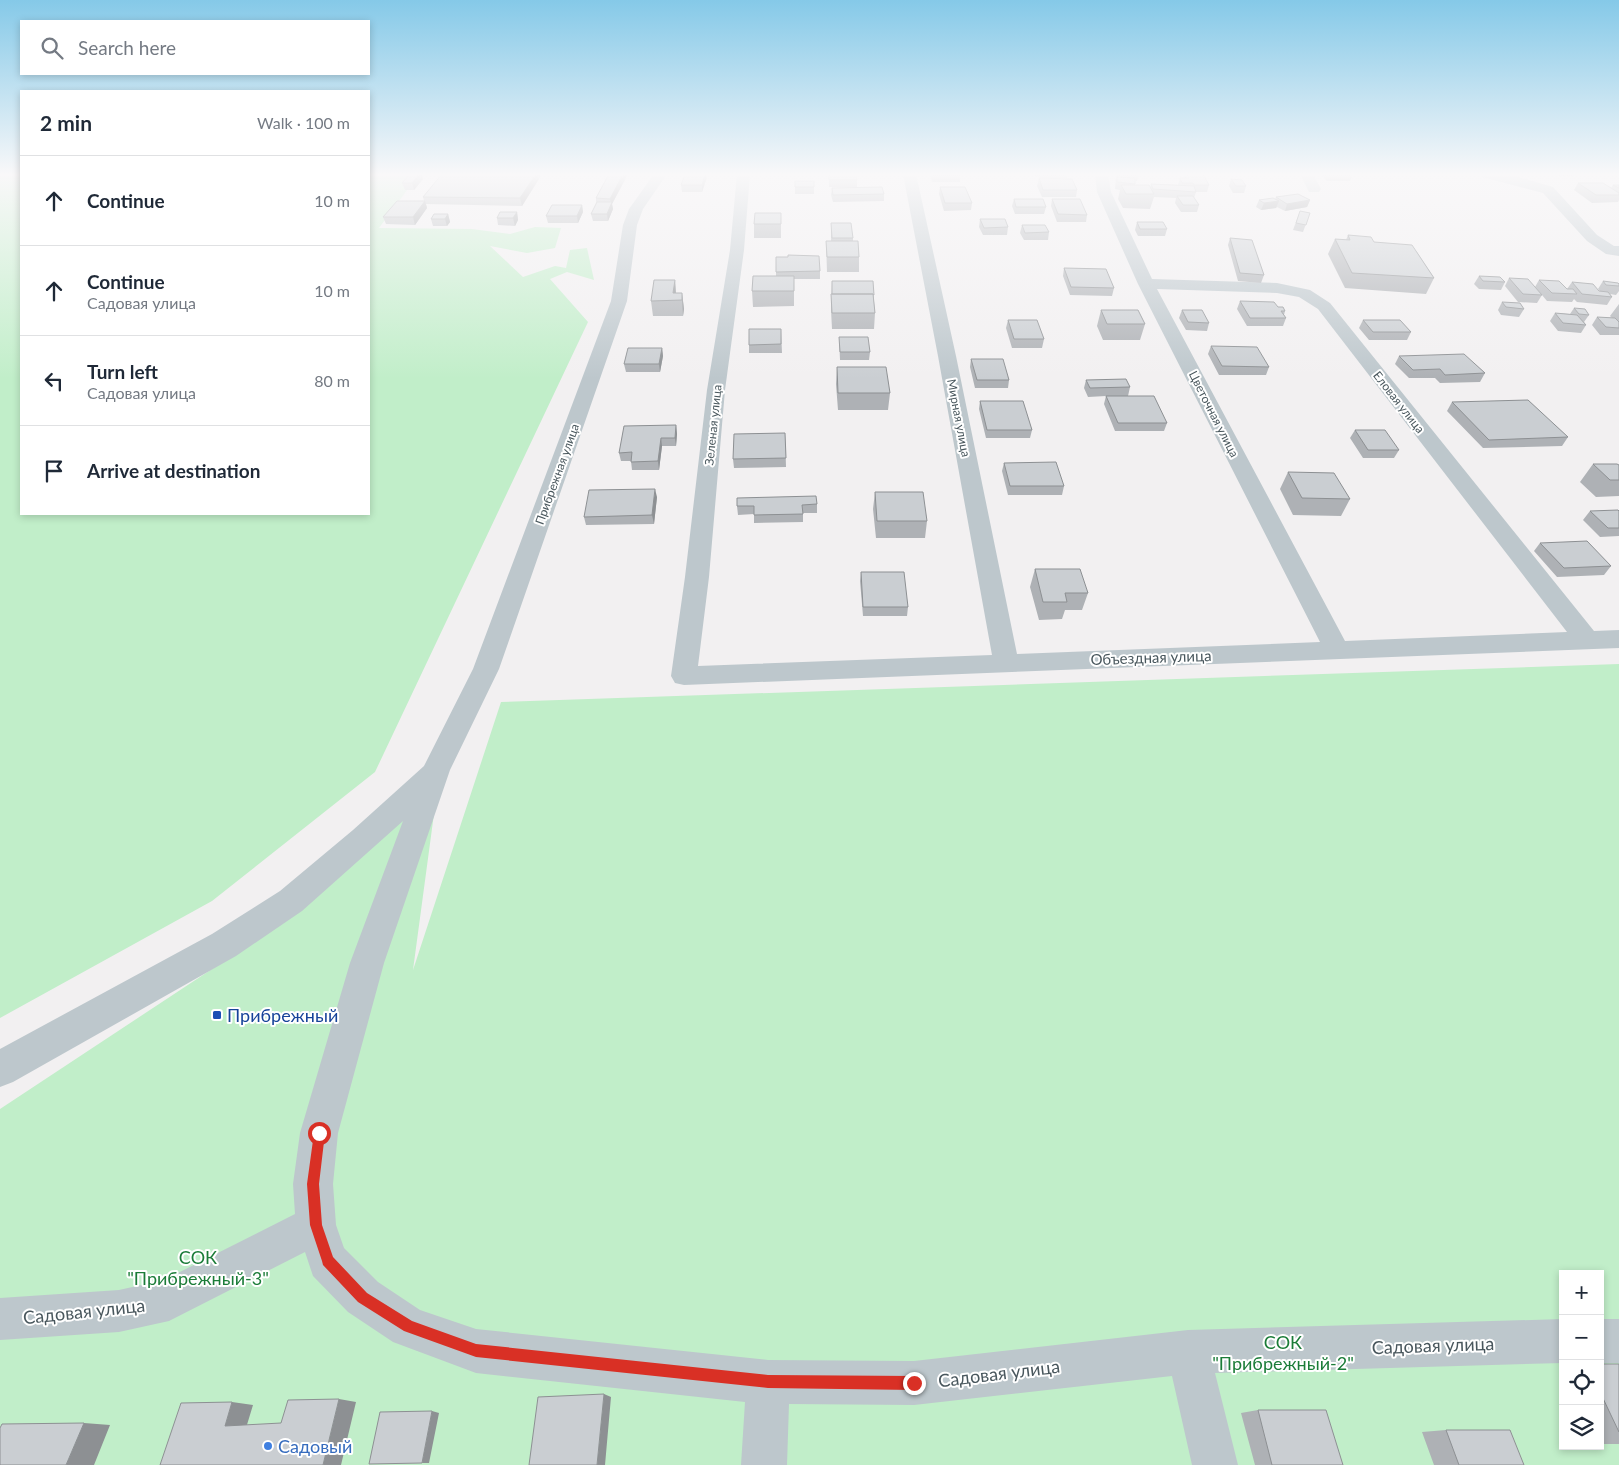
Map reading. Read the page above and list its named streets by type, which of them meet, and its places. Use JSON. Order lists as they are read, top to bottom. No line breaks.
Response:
{"streets":{"street":["Еловая улица","Цветочная улица","Мирная улица","Зеленая улица","Прибрежная улица","Объездная улица","Садовая улица"]},"crossings":[["Еловая улица","Цветочная улица"],["Еловая улица","Объездная улица"],["Цветочная улица","Объездная улица"],["Мирная улица","Объездная улица"],["Зеленая улица","Объездная улица"]],"parks":["СОК \"Прибрежный-3\"","СОК \"Прибрежный-2\""],"places":{"transit":["Прибрежный"],"other":["Садовый"]},"page":{"search":"Search here","heading":["2 min","Walk · 100 m"],"list":[["Continue","10 m"],["Continue","Садовая улица","10 m"],["Turn left","Садовая улица","80 m"],"Arrive at destination"],"map_buttons":["+","−"]}}
